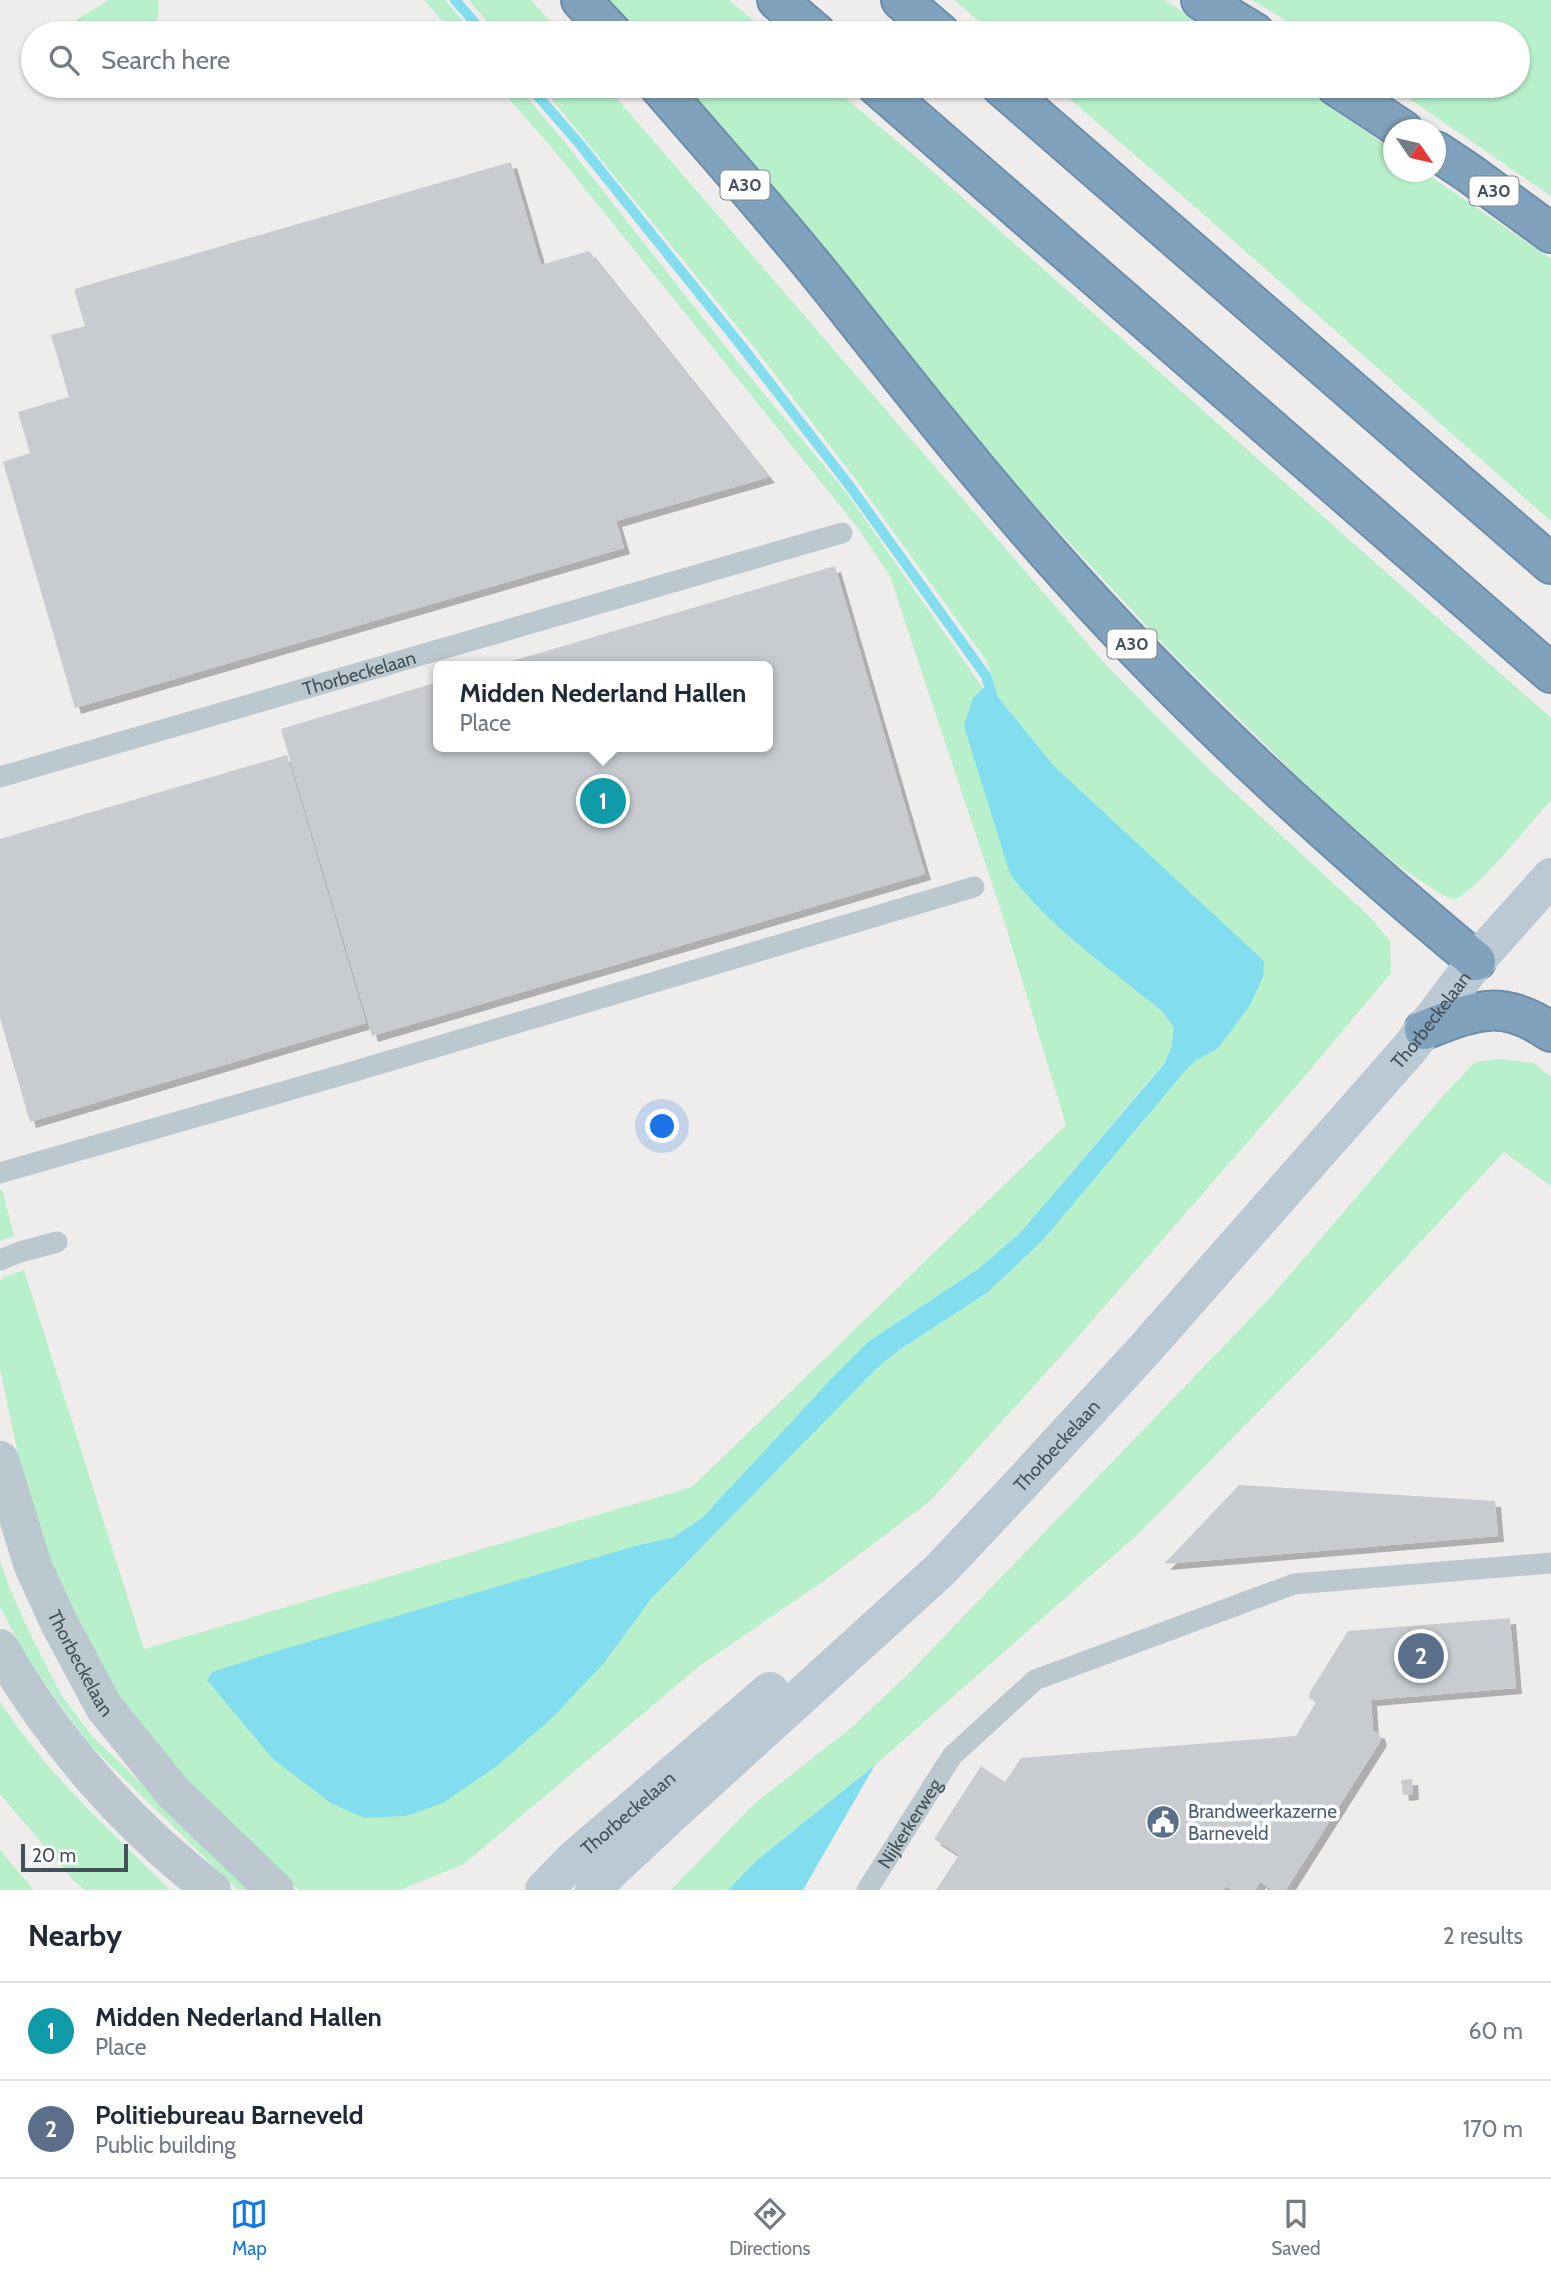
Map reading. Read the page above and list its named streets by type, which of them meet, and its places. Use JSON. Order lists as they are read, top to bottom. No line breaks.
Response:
{"streets":{"highway":["A30"],"main road":["Thorbeckelaan"],"lane":["Nijkerkerweg"]},"crossings":[["A30","Thorbeckelaan"]],"places":{"public building":["Brandweerkazerne Barneveld"]},"scale_bar":"20 m","north":"bottom right","page":{"search":"Search here","popup":["Midden Nederland Hallen","Place"],"pins":["1","2"],"scale":"20 m","heading":["Nearby","2 results"],"list":[{"mark":"1","name":"Midden Nederland Hallen","note":"Place","value":"60 m"},{"mark":"2","name":"Politiebureau Barneveld","note":"Public building","value":"170 m"}],"nav":["Map","Directions","Saved"]}}
